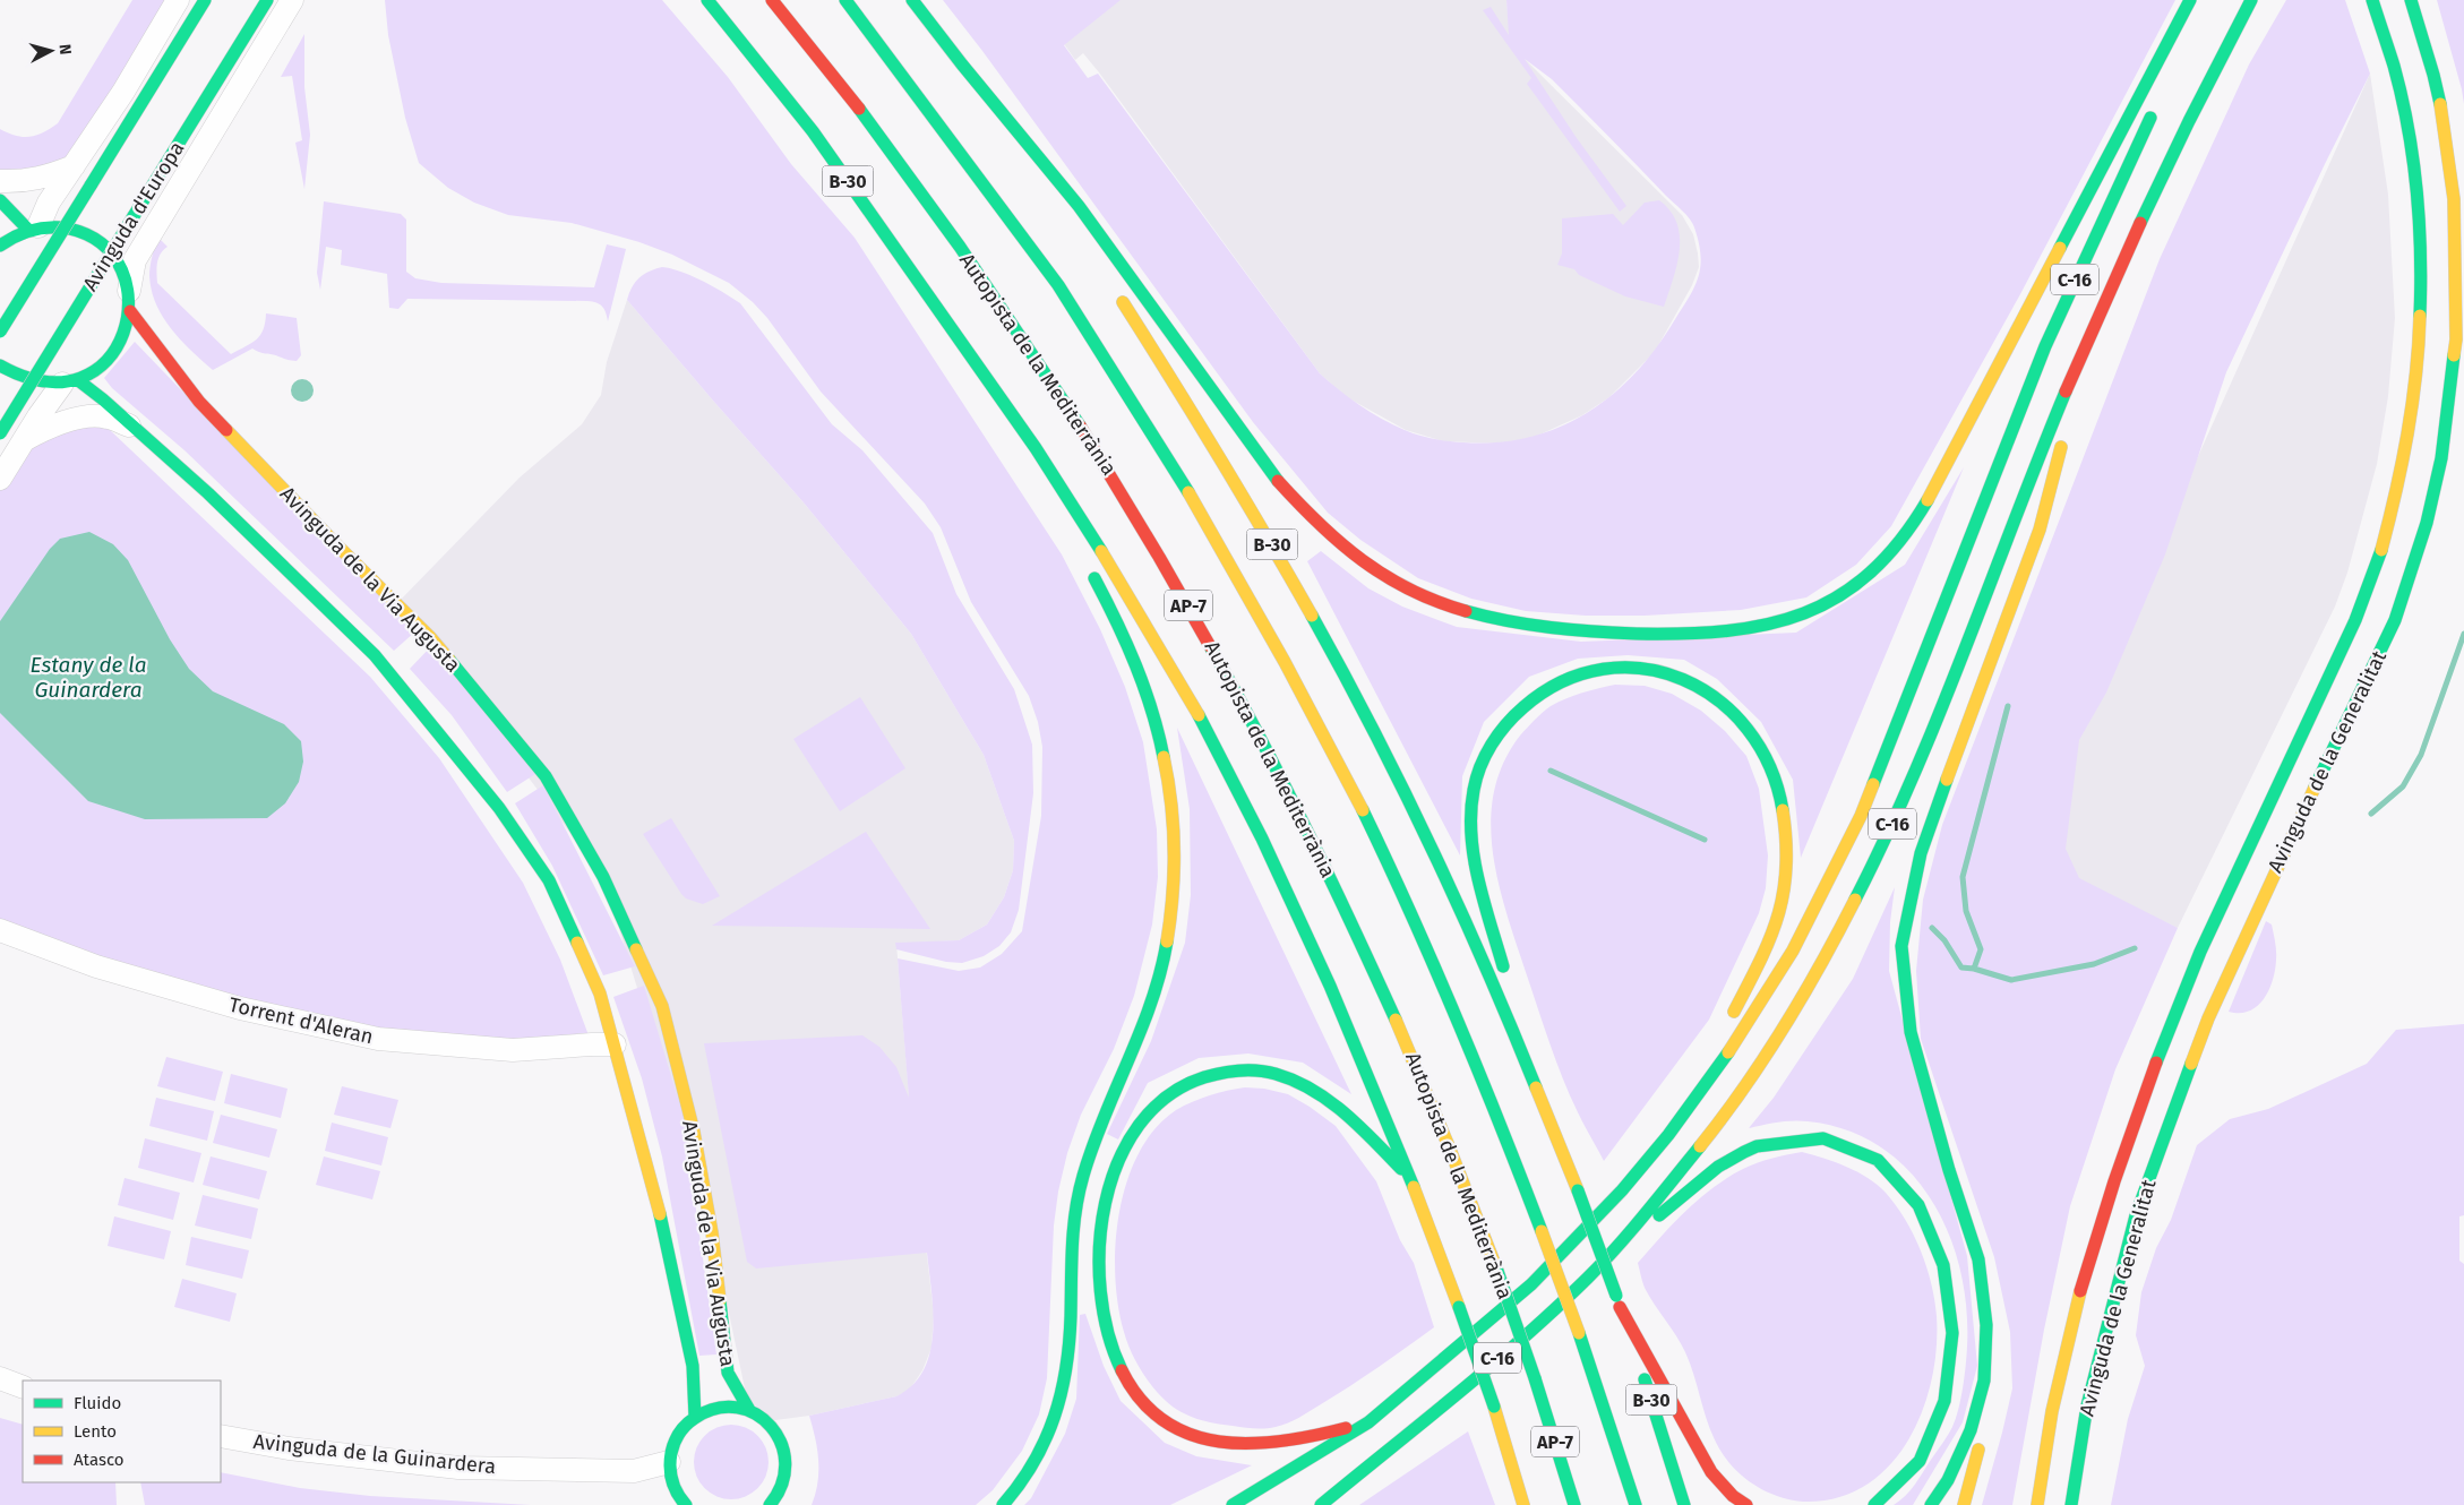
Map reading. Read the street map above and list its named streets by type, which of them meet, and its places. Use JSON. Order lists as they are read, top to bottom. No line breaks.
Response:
{"streets":{"main road":["B-30","Avinguda d'Europa","C-16","Autopista de la Mediterrània","Avinguda de la Via Augusta","AP-7","Avinguda de la Generalitat"],"street":["Torrent d'Aleran","Avinguda de la Guinardera"]},"crossings":[["Avinguda d'Europa","Avinguda de la Via Augusta"],["Avinguda de la Via Augusta","Torrent d'Aleran"]],"water":["Estany de la Guinardera"],"legend":["Fluido","Lento","Atasco"],"north":"right"}
